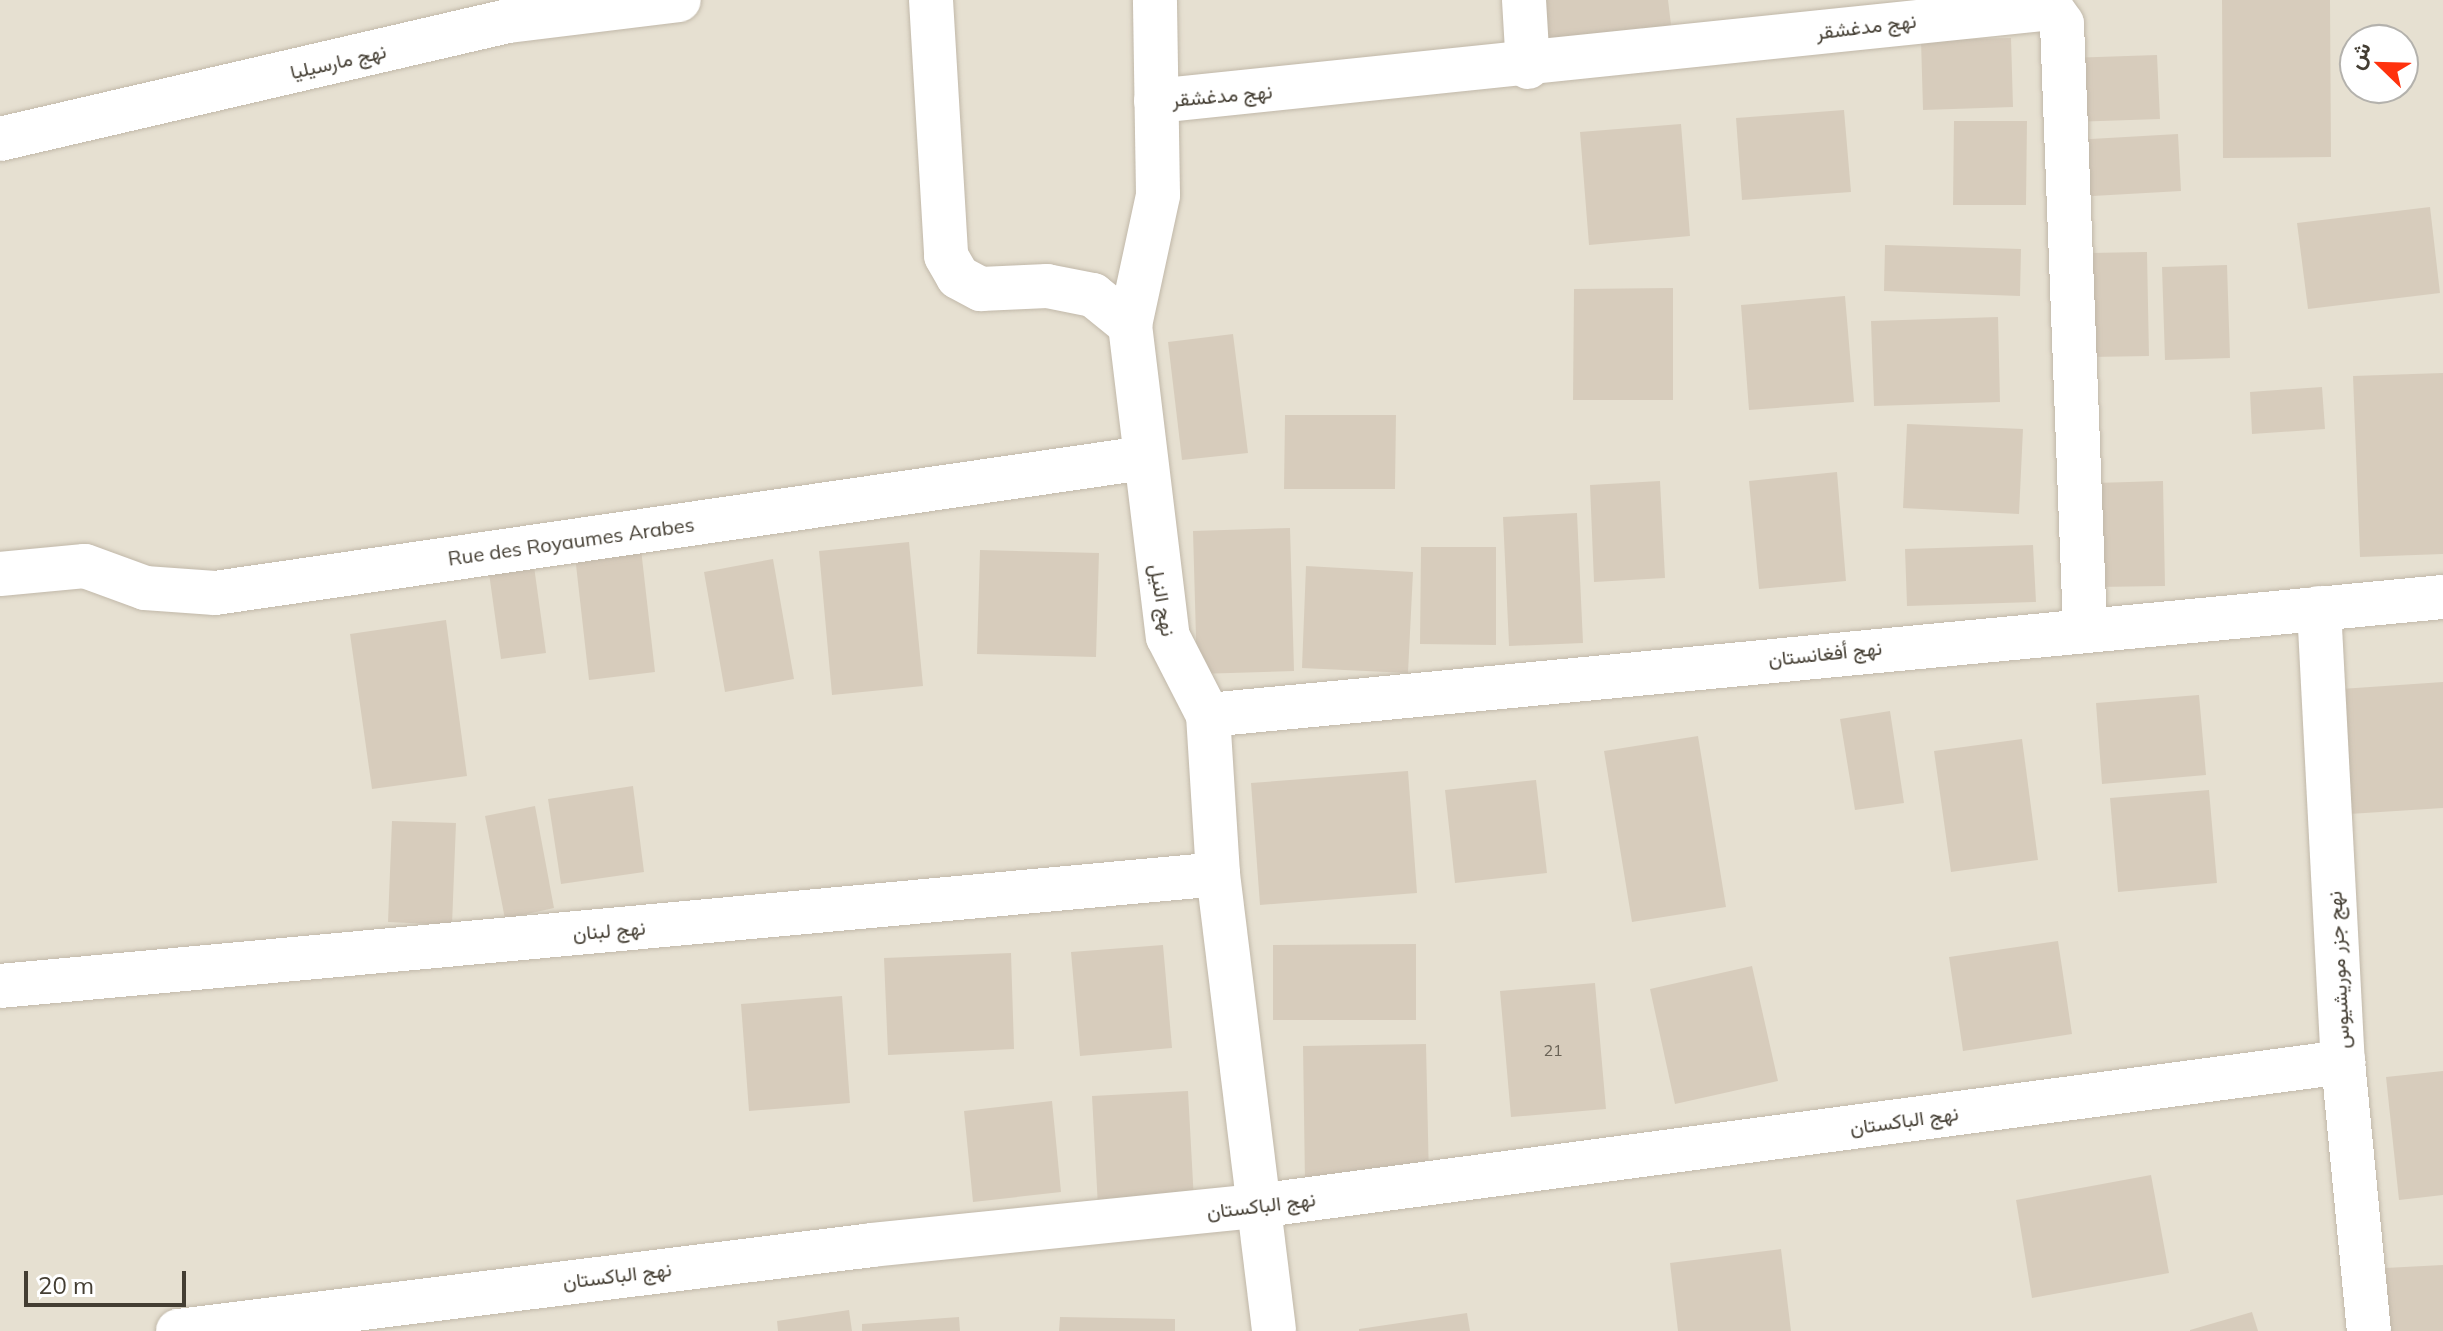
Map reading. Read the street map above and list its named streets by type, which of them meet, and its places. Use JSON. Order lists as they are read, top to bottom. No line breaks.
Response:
{"streets":{"street":["نهج مدغشقر","نهج مارسيليا","Rue des Royaumes Arabes","نهج النيل","نهج أفغانستان","نهج لبنان","نهج جزر موريشيوس","نهج الباكستان"]},"crossings":[["نهج مدغشقر","نهج النيل"],["نهج مدغشقر","نهج أفغانستان"],["Rue des Royaumes Arabes","نهج النيل"],["نهج النيل","نهج أفغانستان"],["نهج النيل","نهج لبنان"],["نهج النيل","نهج الباكستان"],["نهج أفغانستان","نهج جزر موريشيوس"],["نهج جزر موريشيوس","نهج الباكستان"]],"house_numbers":["21"],"scale_bar":"20 m","north":"top left"}
